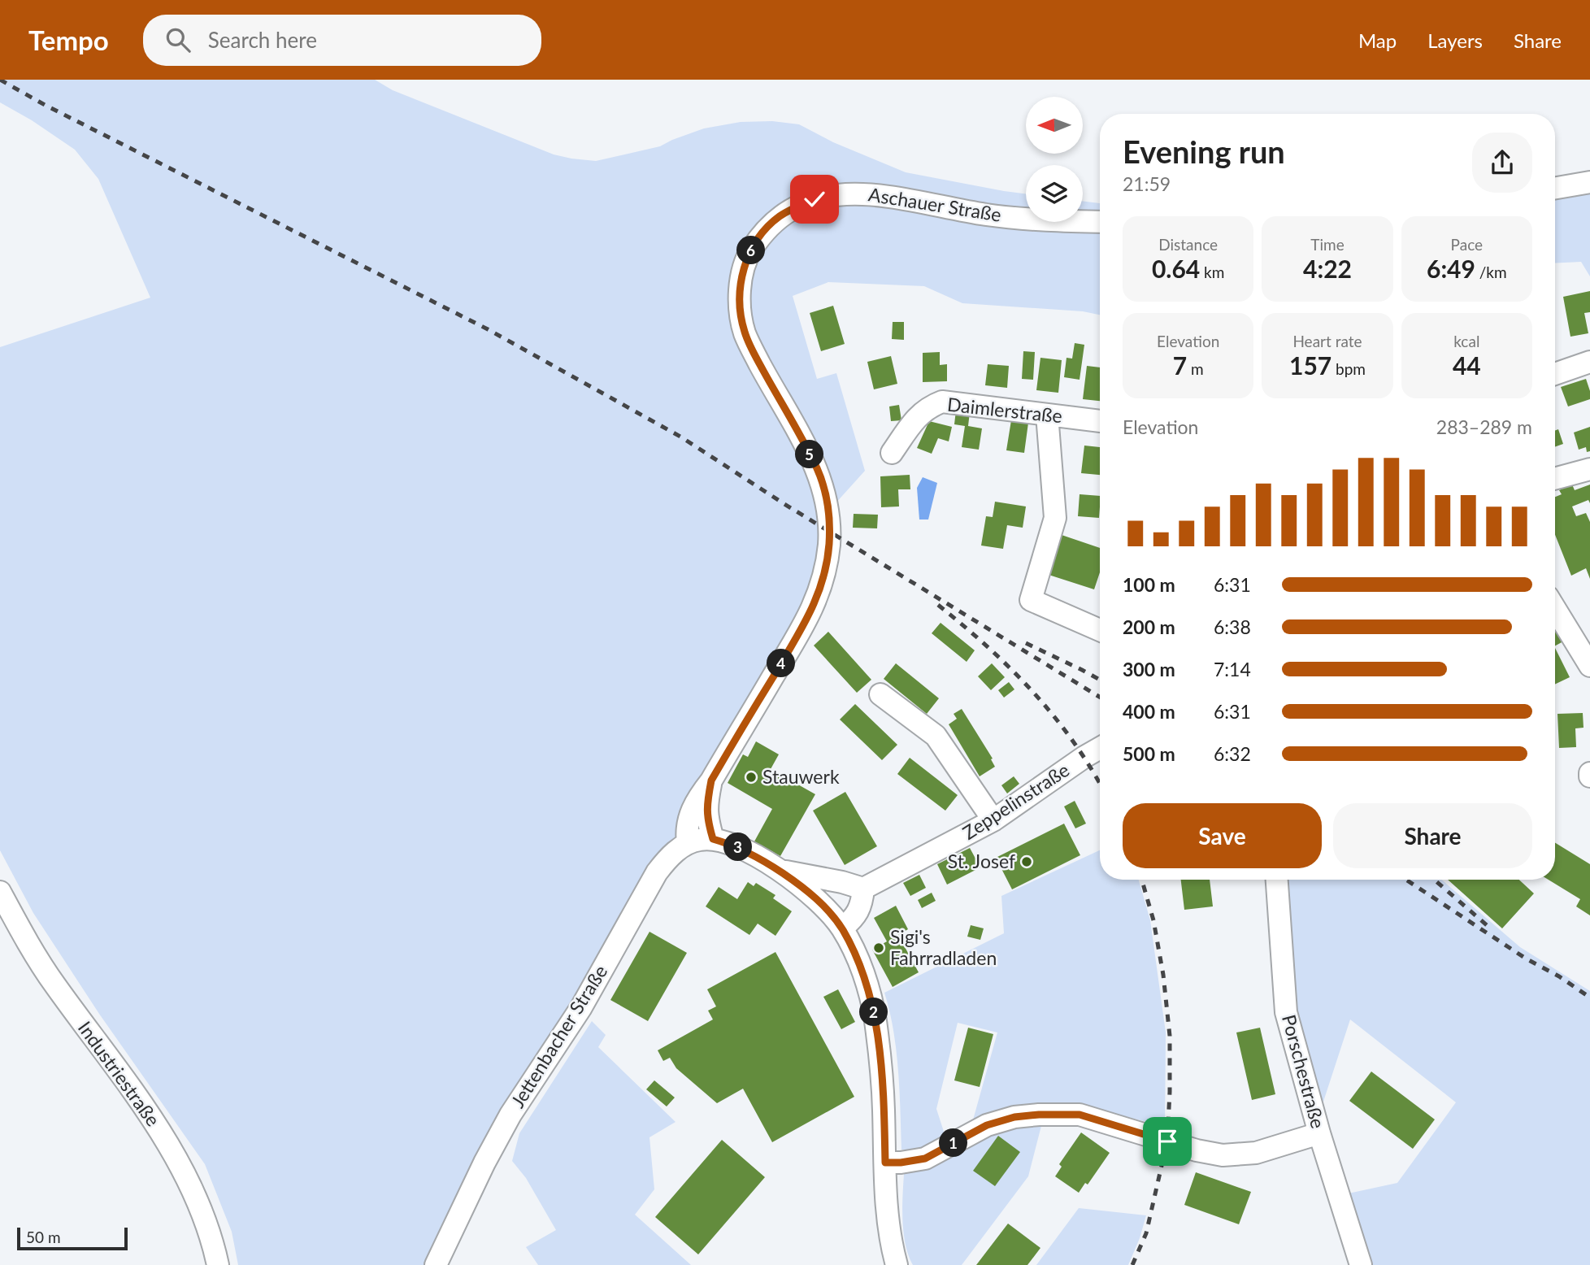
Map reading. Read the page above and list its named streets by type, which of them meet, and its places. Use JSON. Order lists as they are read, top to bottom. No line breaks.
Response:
{"streets":{"street":["Aschauer Straße","Daimlerstraße","Zeppelinstraße","Jettenbacher Straße","Porschestraße","Industriestraße"]},"crossings":[["Aschauer Straße","Jettenbacher Straße"]],"places":["Stauwerk","St. Josef","Sigi's Fahrradladen"],"scale_bar":"50 m","north":"left","page":{"header":"Tempo","search":"Search here","nav":["Map","Layers","Share"],"heading":["Evening run","21:59"],"stats":[["Distance","0.64 km"],["Time","4:22"],["Pace","6:49 /km"],["Elevation","7 m"],["Heart rate","157 bpm"],["kcal","44"]],"pins":["6","5","4","3","2","1"],"chart":["Elevation","283–289 m"],"list":[{"name":"100 m","note":"6:31"},{"name":"200 m","note":"6:38"},{"name":"300 m","note":"7:14"},{"name":"400 m","note":"6:31"},{"name":"500 m","note":"6:32"}],"buttons":["Save","Share"],"scale":"50 m"}}
